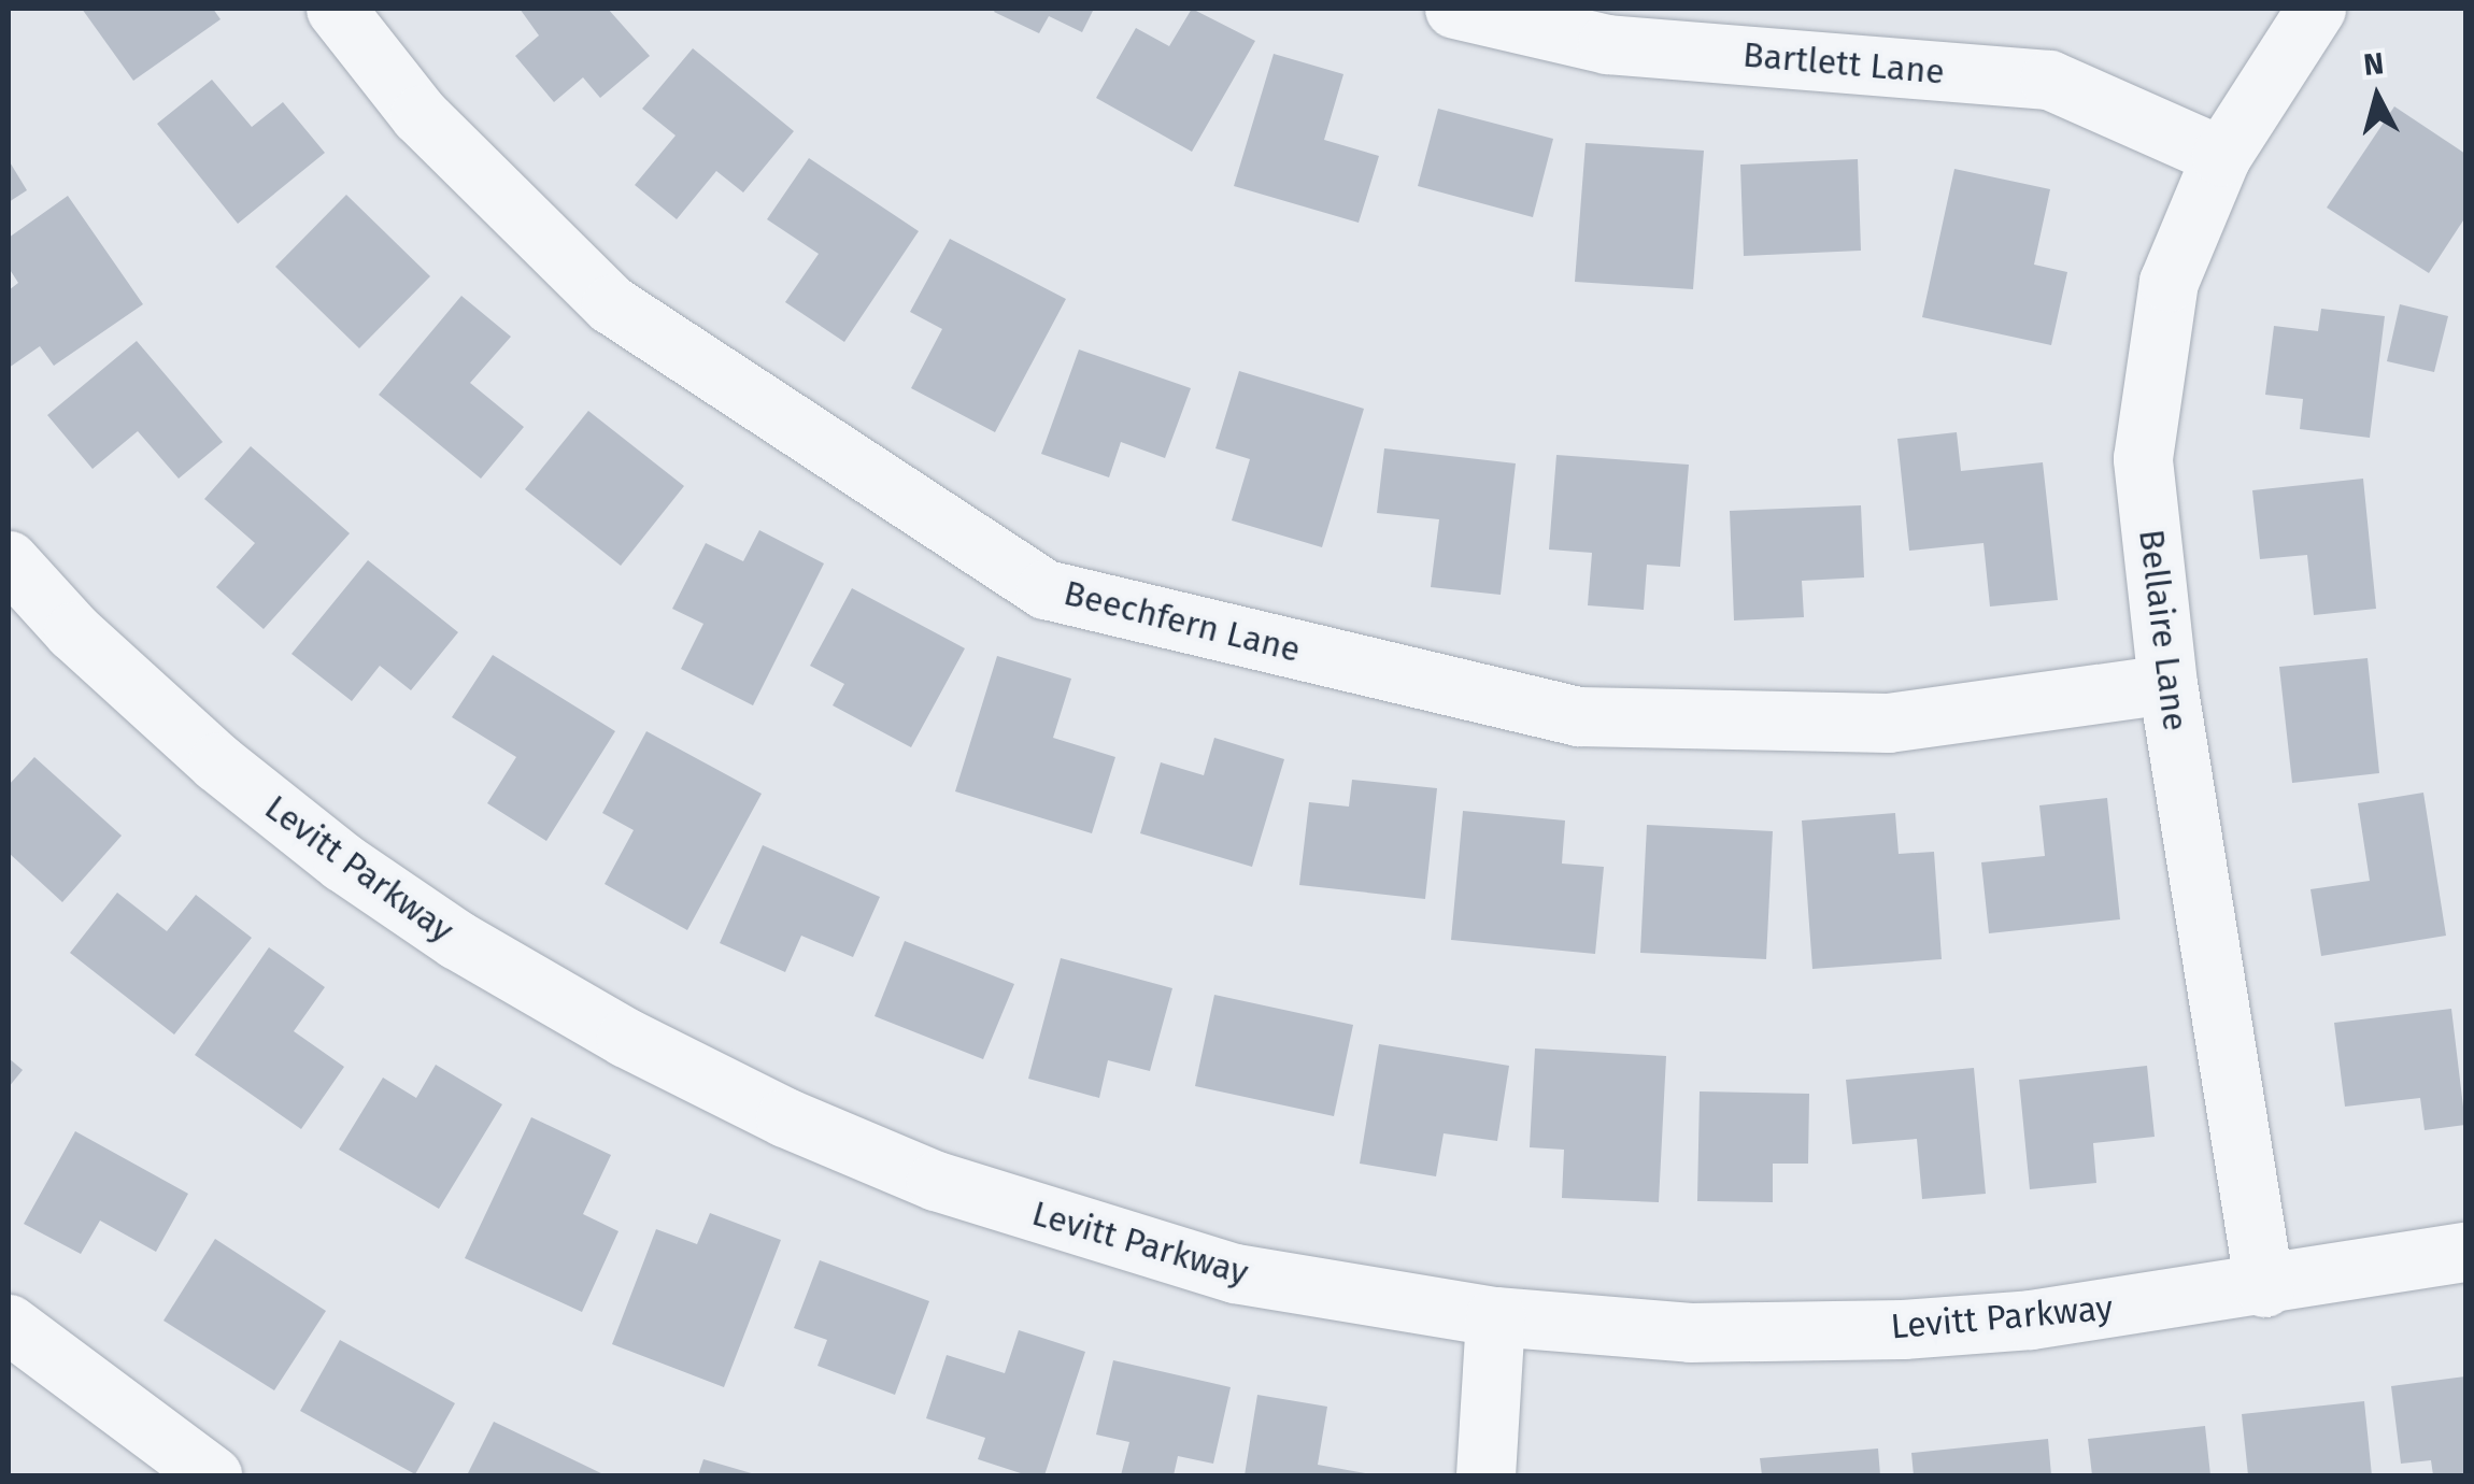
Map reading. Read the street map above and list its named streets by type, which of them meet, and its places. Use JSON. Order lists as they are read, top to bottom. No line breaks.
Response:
{"streets":{"street":["Bartlett Lane","Beechfern Lane","Bellaire Lane","Levitt Parkway"]},"crossings":[["Bartlett Lane","Bellaire Lane"],["Beechfern Lane","Bellaire Lane"],["Bellaire Lane","Levitt Parkway"]],"north":"top"}
